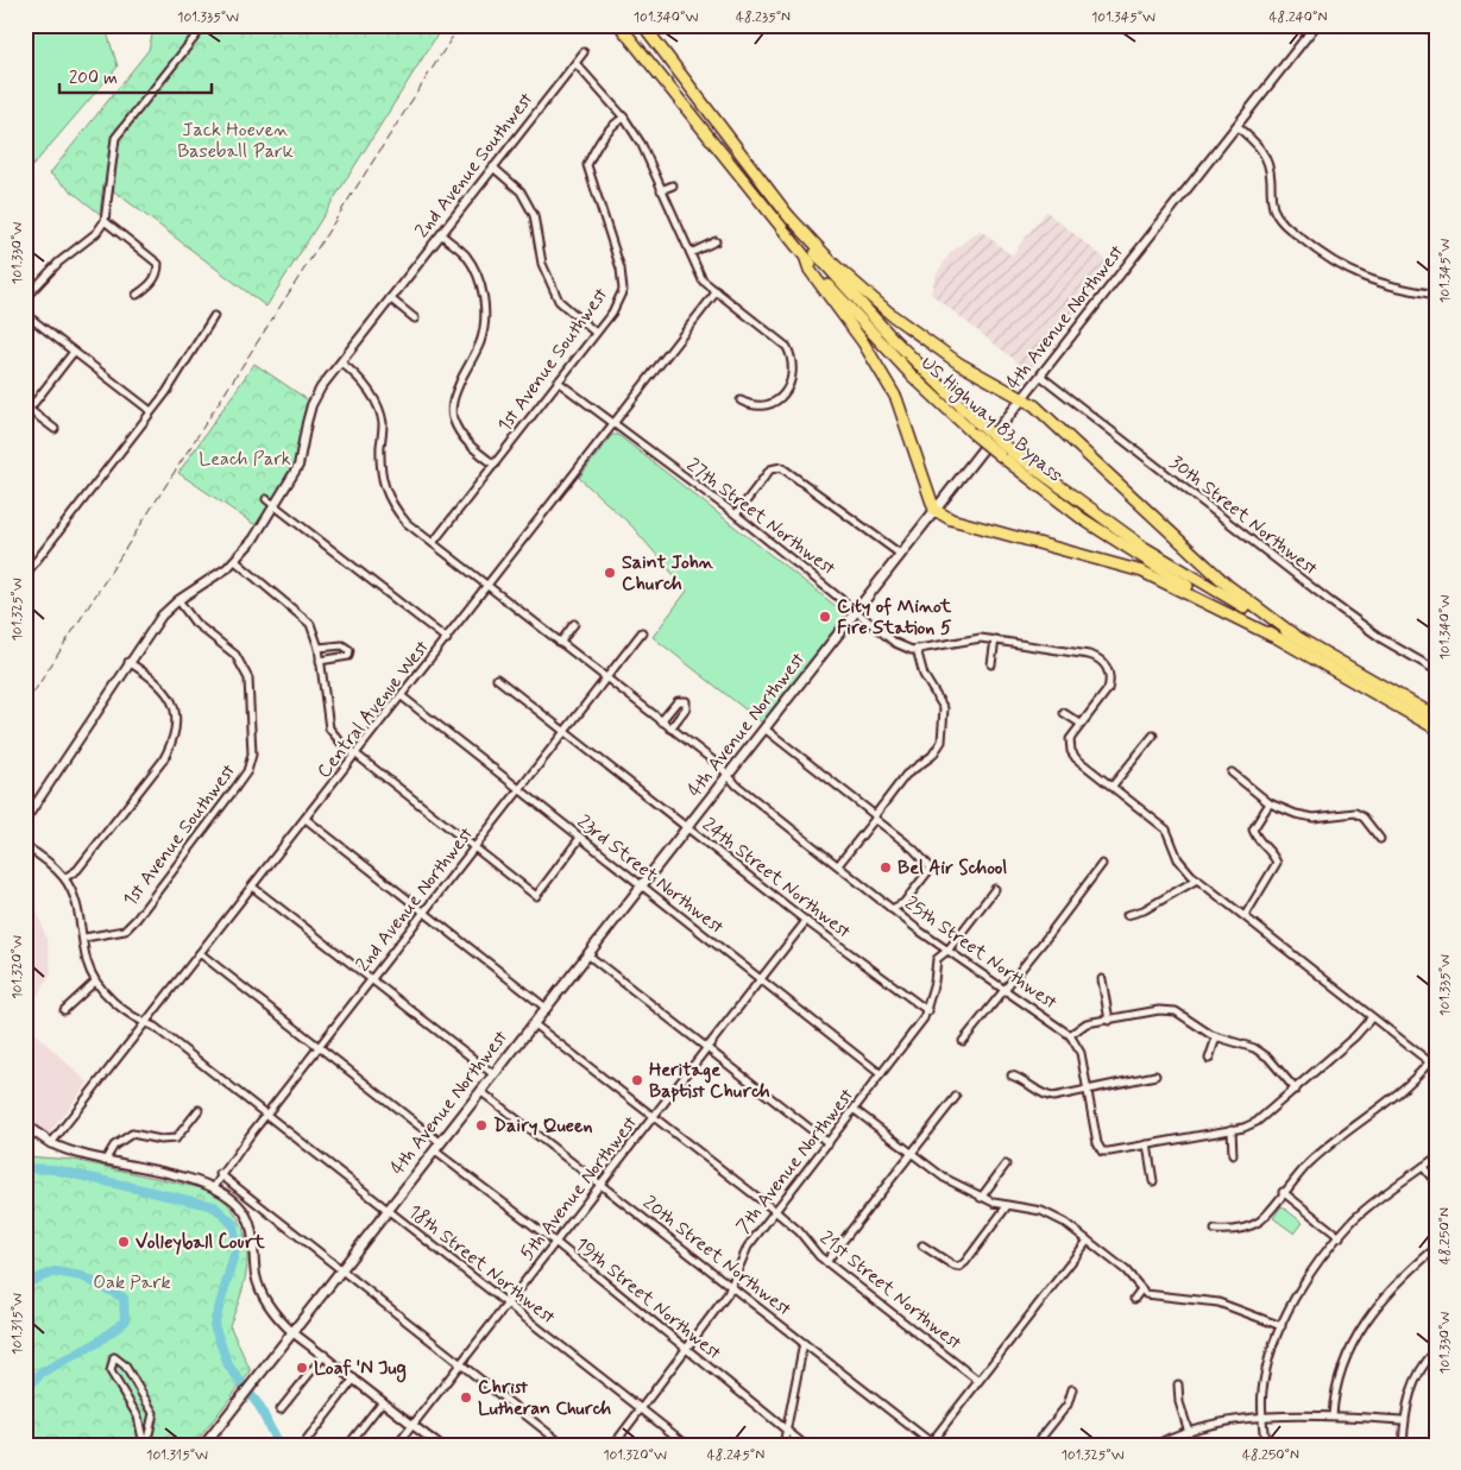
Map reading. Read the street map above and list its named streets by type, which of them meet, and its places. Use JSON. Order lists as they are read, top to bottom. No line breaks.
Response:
{"streets":{"highway":["US Highway 83 Bypass"],"main road":["4th Avenue Northwest"],"street":["2nd Avenue Southwest","1st Avenue Southwest","30th Street Northwest","27th Street Northwest","Central Avenue West","23rd Street Northwest","24th Street Northwest","2nd Avenue Northwest","25th Street Northwest","7th Avenue Northwest","5th Avenue Northwest","20th Street Northwest","18th Street Northwest","21st Street Northwest","19th Street Northwest"]},"crossings":[["2nd Avenue Southwest","1st Avenue Southwest"],["2nd Avenue Southwest","25th Street Northwest"],["4th Avenue Northwest","30th Street Northwest"],["4th Avenue Northwest","27th Street Northwest"],["4th Avenue Northwest","23rd Street Northwest"],["4th Avenue Northwest","24th Street Northwest"],["4th Avenue Northwest","25th Street Northwest"],["4th Avenue Northwest","20th Street Northwest"],["4th Avenue Northwest","18th Street Northwest"],["4th Avenue Northwest","21st Street Northwest"],["4th Avenue Northwest","19th Street Northwest"],["1st Avenue Southwest","27th Street Northwest"],["1st Avenue Southwest","25th Street Northwest"],["27th Street Northwest","Central Avenue West"],["Central Avenue West","23rd Street Northwest"],["Central Avenue West","25th Street Northwest"],["Central Avenue West","18th Street Northwest"],["23rd Street Northwest","2nd Avenue Northwest"],["23rd Street Northwest","7th Avenue Northwest"],["23rd Street Northwest","5th Avenue Northwest"],["24th Street Northwest","2nd Avenue Northwest"],["24th Street Northwest","7th Avenue Northwest"],["24th Street Northwest","5th Avenue Northwest"],["2nd Avenue Northwest","25th Street Northwest"],["2nd Avenue Northwest","18th Street Northwest"],["25th Street Northwest","7th Avenue Northwest"],["7th Avenue Northwest","20th Street Northwest"],["7th Avenue Northwest","18th Street Northwest"],["7th Avenue Northwest","21st Street Northwest"],["7th Avenue Northwest","19th Street Northwest"],["5th Avenue Northwest","20th Street Northwest"],["5th Avenue Northwest","18th Street Northwest"],["5th Avenue Northwest","21st Street Northwest"],["5th Avenue Northwest","19th Street Northwest"]],"parks":["Jack Hoeven Baseball Park","Leach Park","Oak Park"],"places":["Saint John Church","City of Minot Fire Station 5","Bel Air School","Heritage Baptist Church","Dairy Queen","Volleyball Court","Loaf 'N Jug","Christ Lutheran Church"],"scale_bar":"200 m","coordinates":["101.335°W","101.340°W","48.235°N","101.345°W","48.240°N","101.330°W","101.325°W","101.320°W","48.250°N","101.315°W","48.245°N"]}
